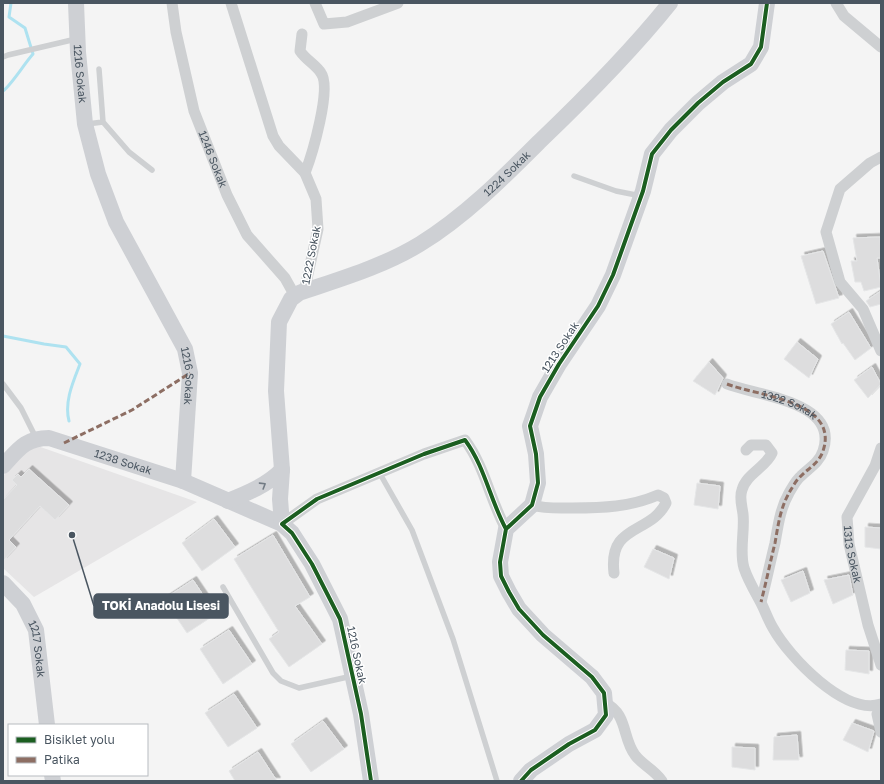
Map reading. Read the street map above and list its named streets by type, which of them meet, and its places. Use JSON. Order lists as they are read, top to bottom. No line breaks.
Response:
{"streets":{"street":["1216 Sokak","1246 Sokak","1224 Sokak","1222 Sokak","1213 Sokak","1322 Sokak","1238 Sokak","1313 Sokak","1217 Sokak"]},"crossings":[["1216 Sokak","1222 Sokak"],["1216 Sokak","1238 Sokak"],["1246 Sokak","1224 Sokak"],["1246 Sokak","1222 Sokak"],["1224 Sokak","1222 Sokak"]],"places":["TOKİ Anadolu Lisesi"],"legend":["Bisiklet yolu","Patika"]}
